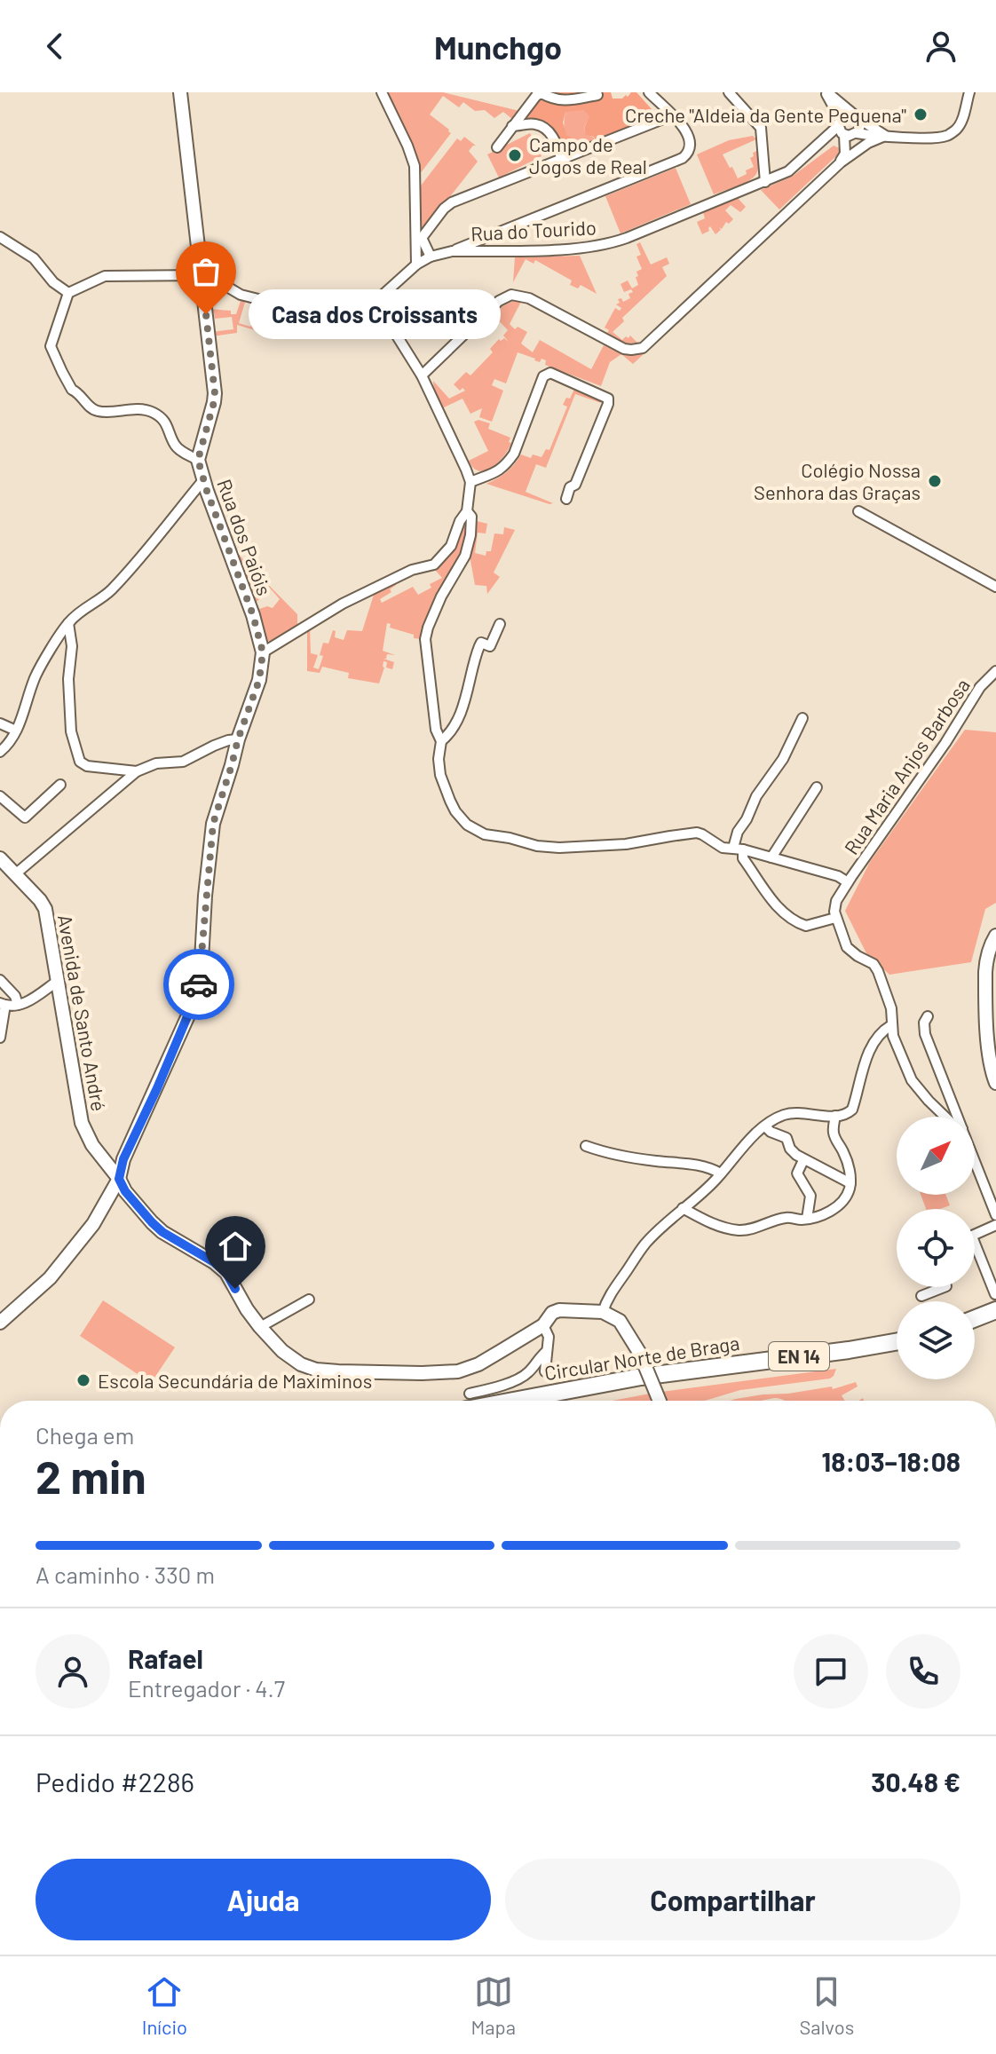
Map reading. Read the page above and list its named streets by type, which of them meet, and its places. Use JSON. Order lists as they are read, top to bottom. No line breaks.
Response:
{"streets":{"highway":["EN 14","Circular Norte de Braga"],"street":["Rua do Tourido","Rua dos Paióis","Rua Maria Anjos Barbosa","Avenida de Santo André"]},"crossings":[["Rua dos Paióis","Avenida de Santo André"]],"places":["Creche \"Aldeia da Gente Pequena\"","Campo de Jogos de Real","Casa dos Croissants","Colégio Nossa Senhora das Graças","Escola Secundária de Maximinos"],"north":"top right","page":{"header":"Munchgo","bubble":"Casa dos Croissants","heading":["2 min","Chega em","18:03–18:08"],"panel":["Rafael","Entregador · 4.7","Pedido #2286","30.48 €"],"bar":"A caminho · 330 m","buttons":["Ajuda","Compartilhar"],"tabs":["Início","Mapa","Salvos"]}}
